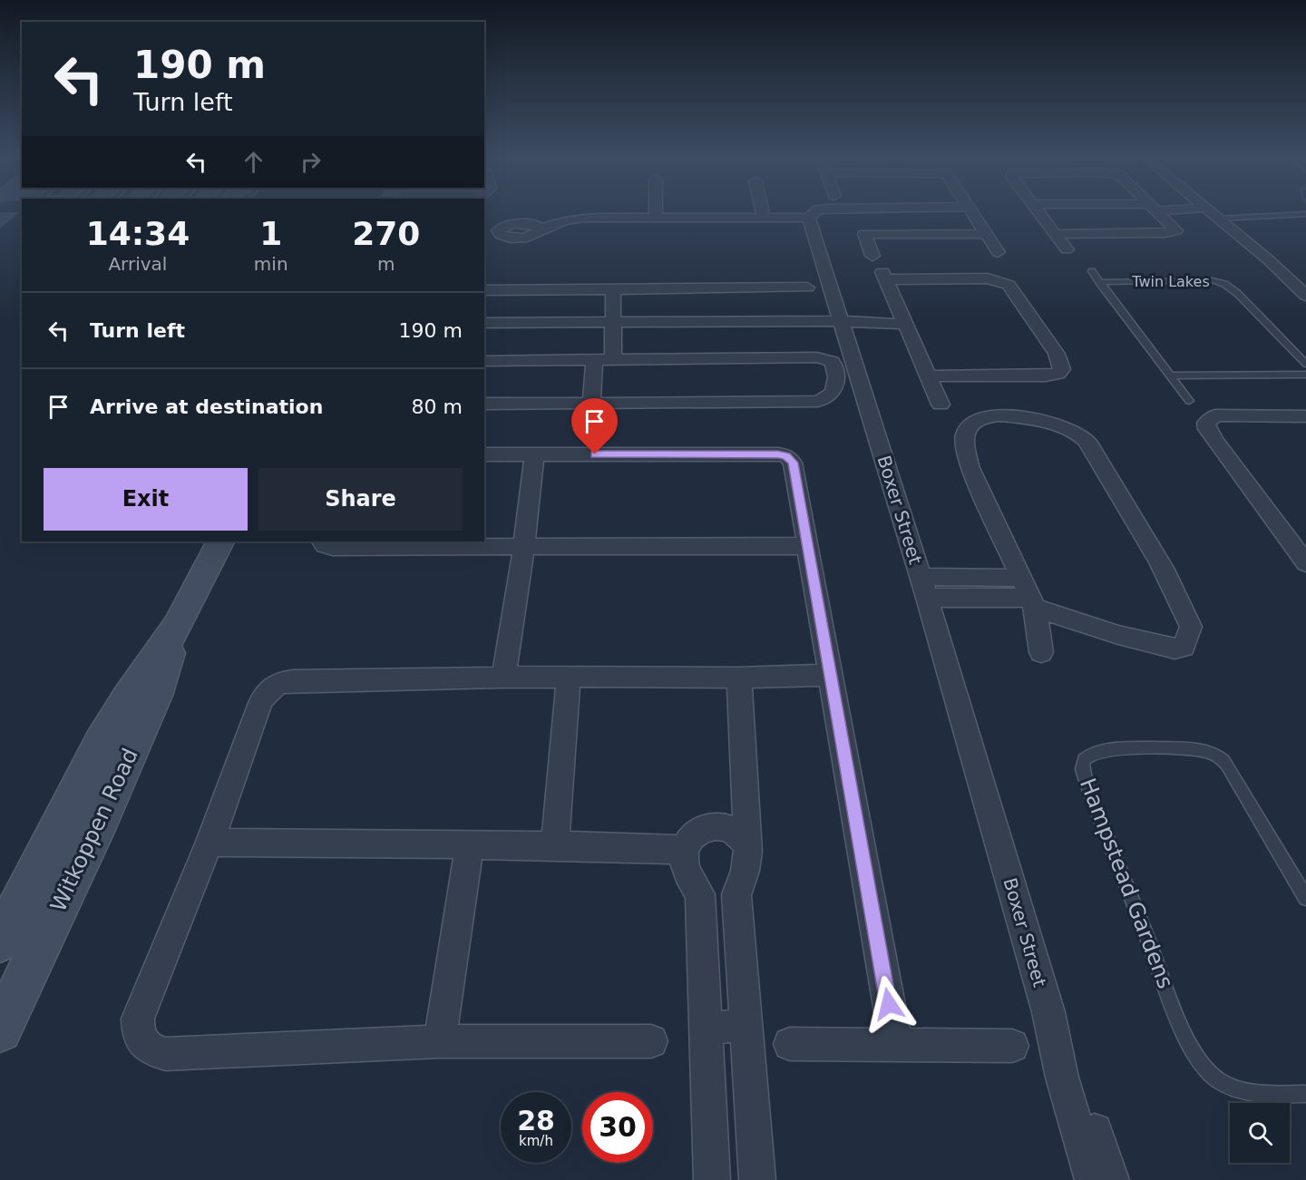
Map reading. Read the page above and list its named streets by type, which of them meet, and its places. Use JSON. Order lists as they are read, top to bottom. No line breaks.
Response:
{"streets":{"main road":["Witkoppen Road"],"street":["Boxer Street"],"lane":["Twin Lakes","Hampstead Gardens"]},"page":{"turn":["190 m","Turn left"],"eta":["14:34","Arrival","1","min","270","m"],"list":[{"name":"Turn left","value":"190 m"},{"name":"Arrive at destination","value":"80 m"}],"buttons":["Exit","Share"],"speed":"28 km/h","limit":"30"}}
